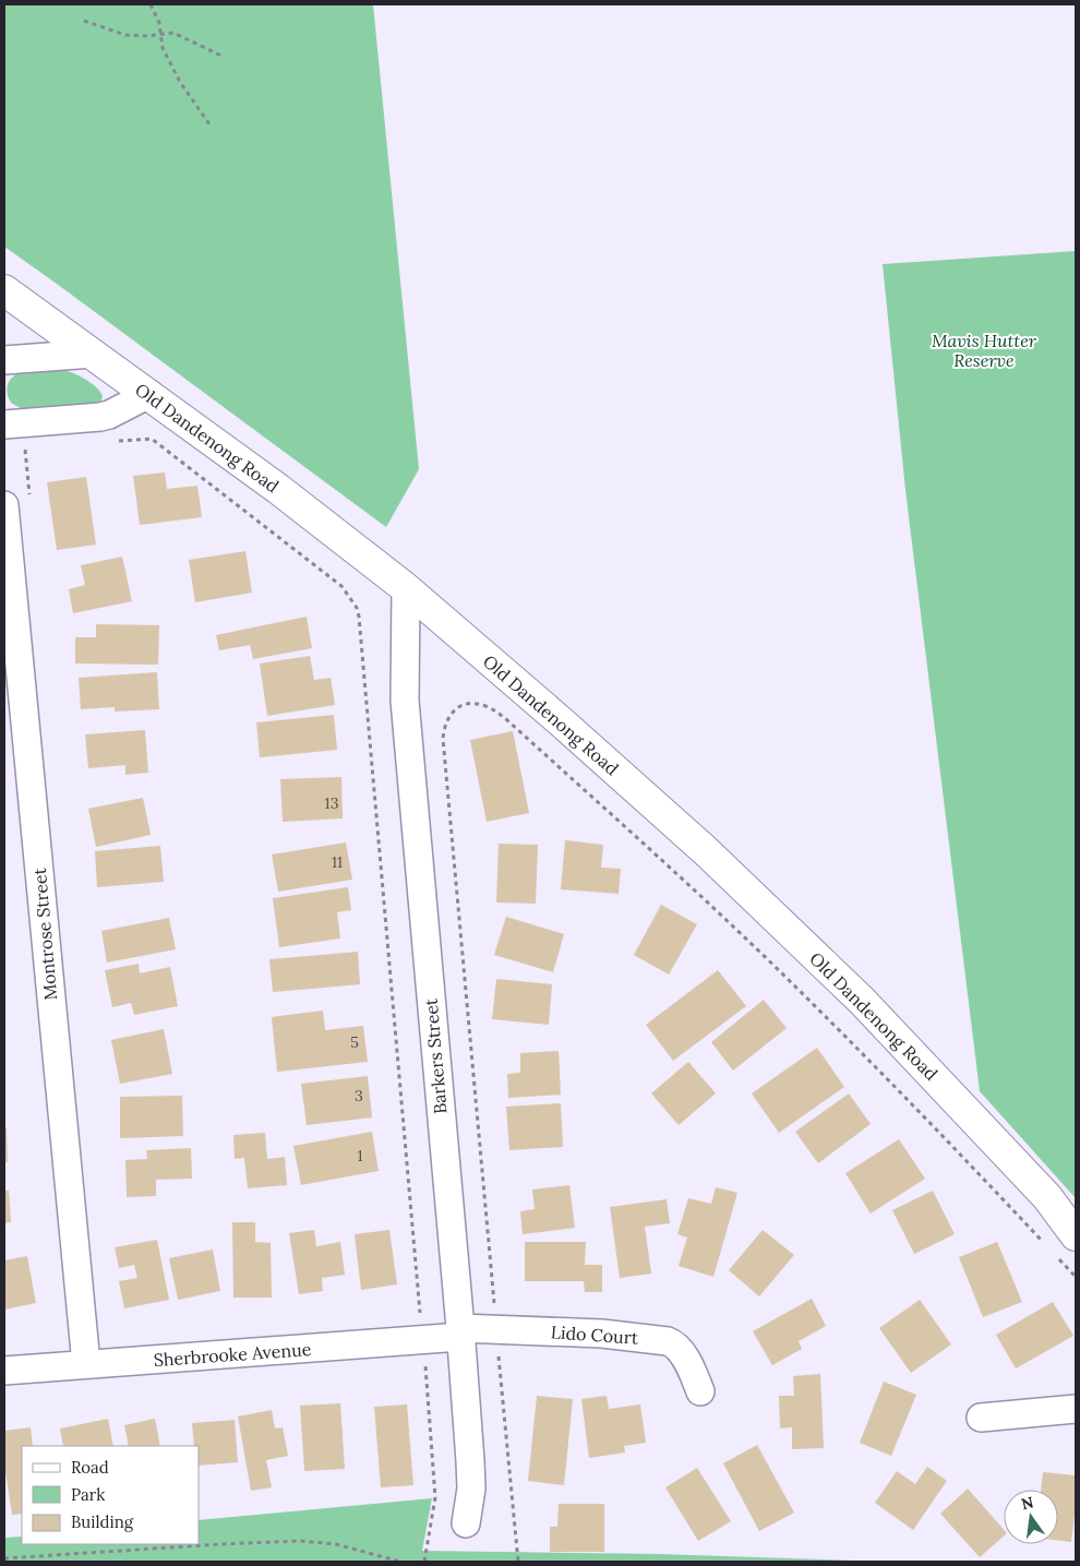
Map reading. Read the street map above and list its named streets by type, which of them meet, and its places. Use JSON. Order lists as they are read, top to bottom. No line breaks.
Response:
{"streets":{"main road":["Old Dandenong Road"],"street":["Montrose Street","Barkers Street","Lido Court","Sherbrooke Avenue"]},"crossings":[["Old Dandenong Road","Barkers Street"],["Montrose Street","Sherbrooke Avenue"],["Barkers Street","Lido Court"],["Barkers Street","Sherbrooke Avenue"],["Lido Court","Sherbrooke Avenue"]],"parks":["Mavis Hutter Reserve"],"house_numbers":["13","11","5","3","1"],"legend":["Road","Park","Building"],"north":"top"}
